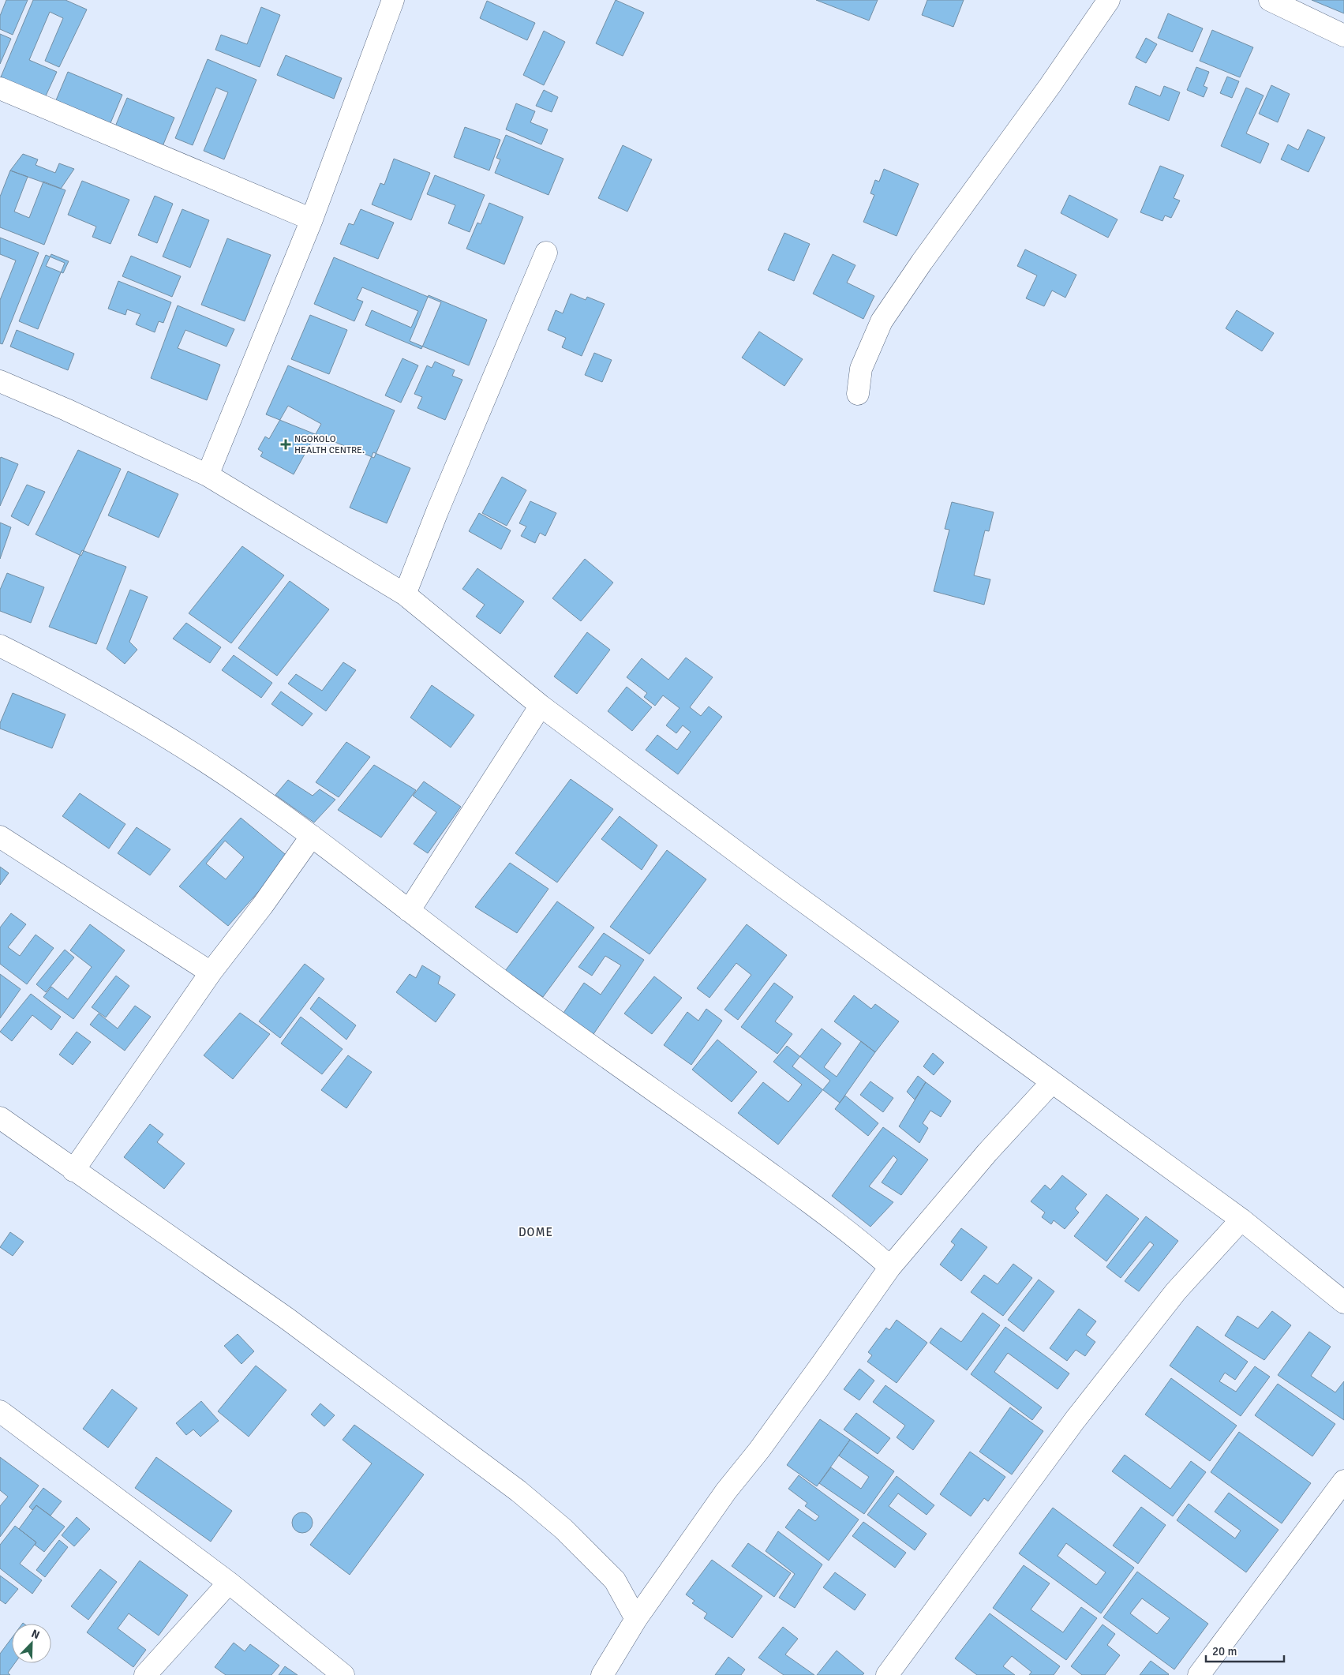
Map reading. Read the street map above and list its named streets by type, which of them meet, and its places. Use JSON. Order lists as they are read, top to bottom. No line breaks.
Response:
{"districts":["DOME"],"places":{"health":["NGOKOLO HEALTH CENTRE."]},"scale_bar":"20 m","north":"top right"}
